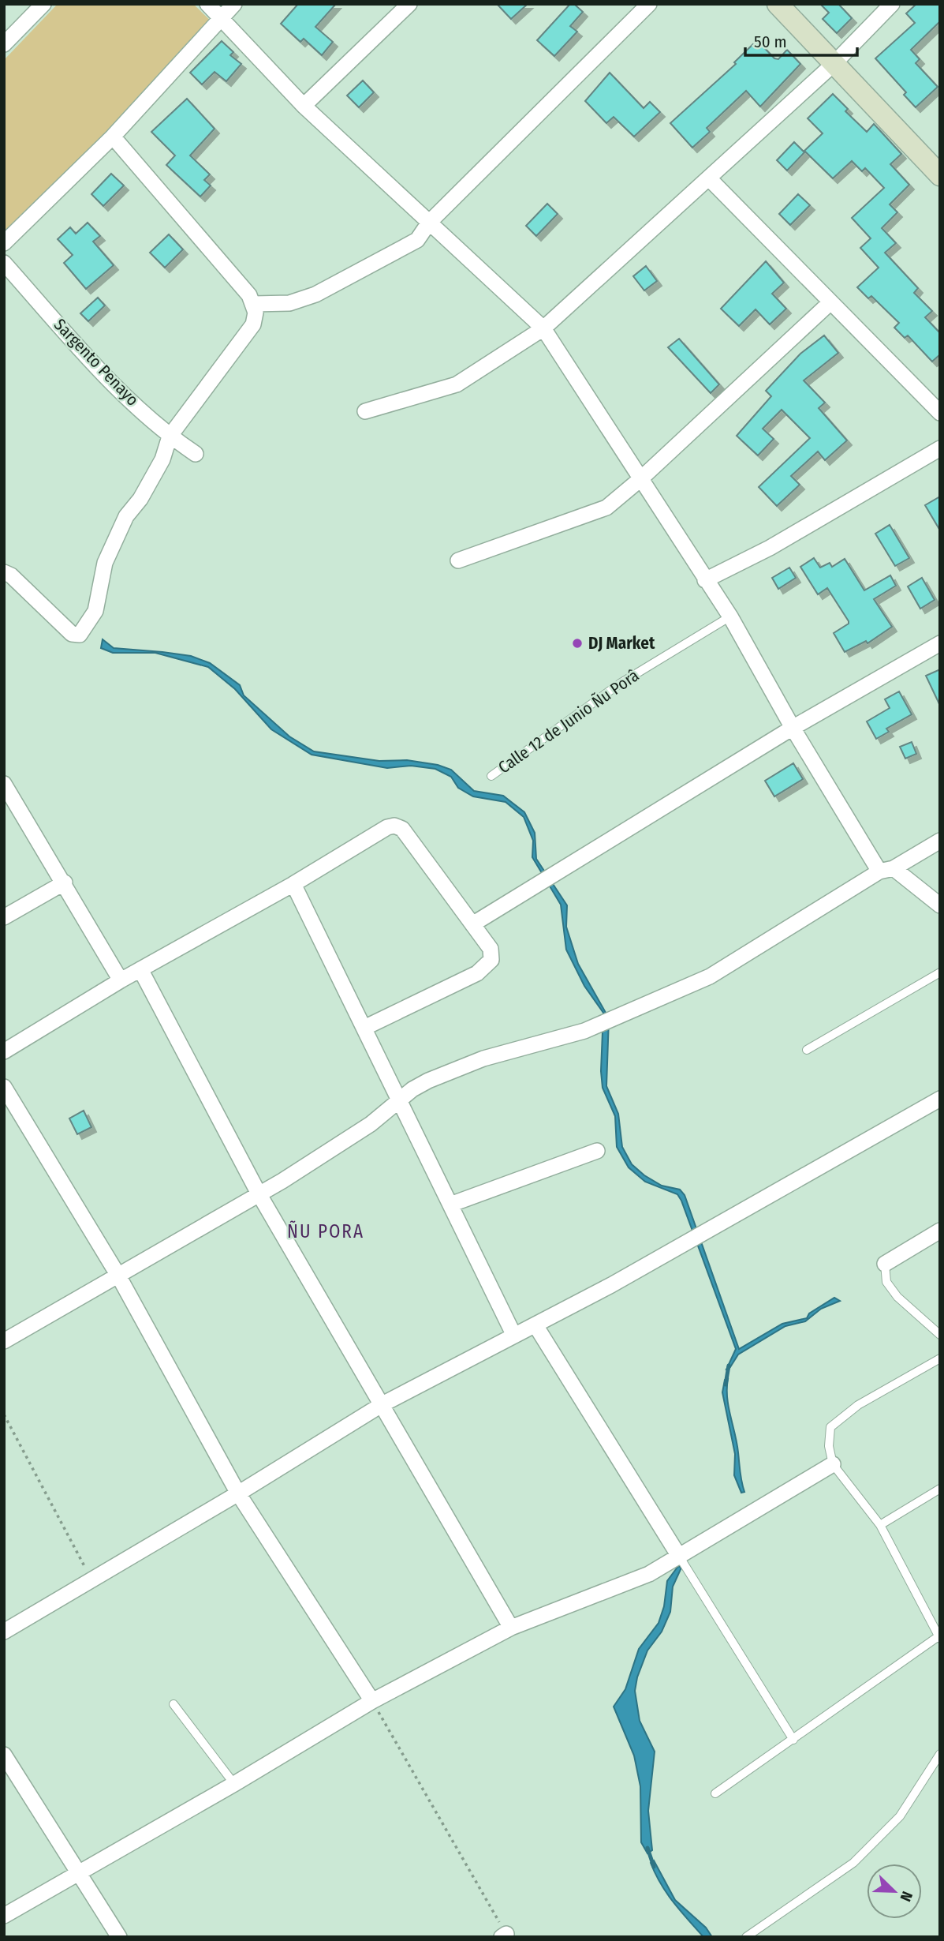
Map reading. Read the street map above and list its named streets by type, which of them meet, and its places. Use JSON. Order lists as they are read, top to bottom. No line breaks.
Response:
{"streets":{"street":["Sargento Penayo"],"lane":["Calle 12 de Junio Ñu Porâ"]},"districts":["ÑU PORA"],"places":["DJ Market"],"scale_bar":"50 m","north":"bottom right"}
